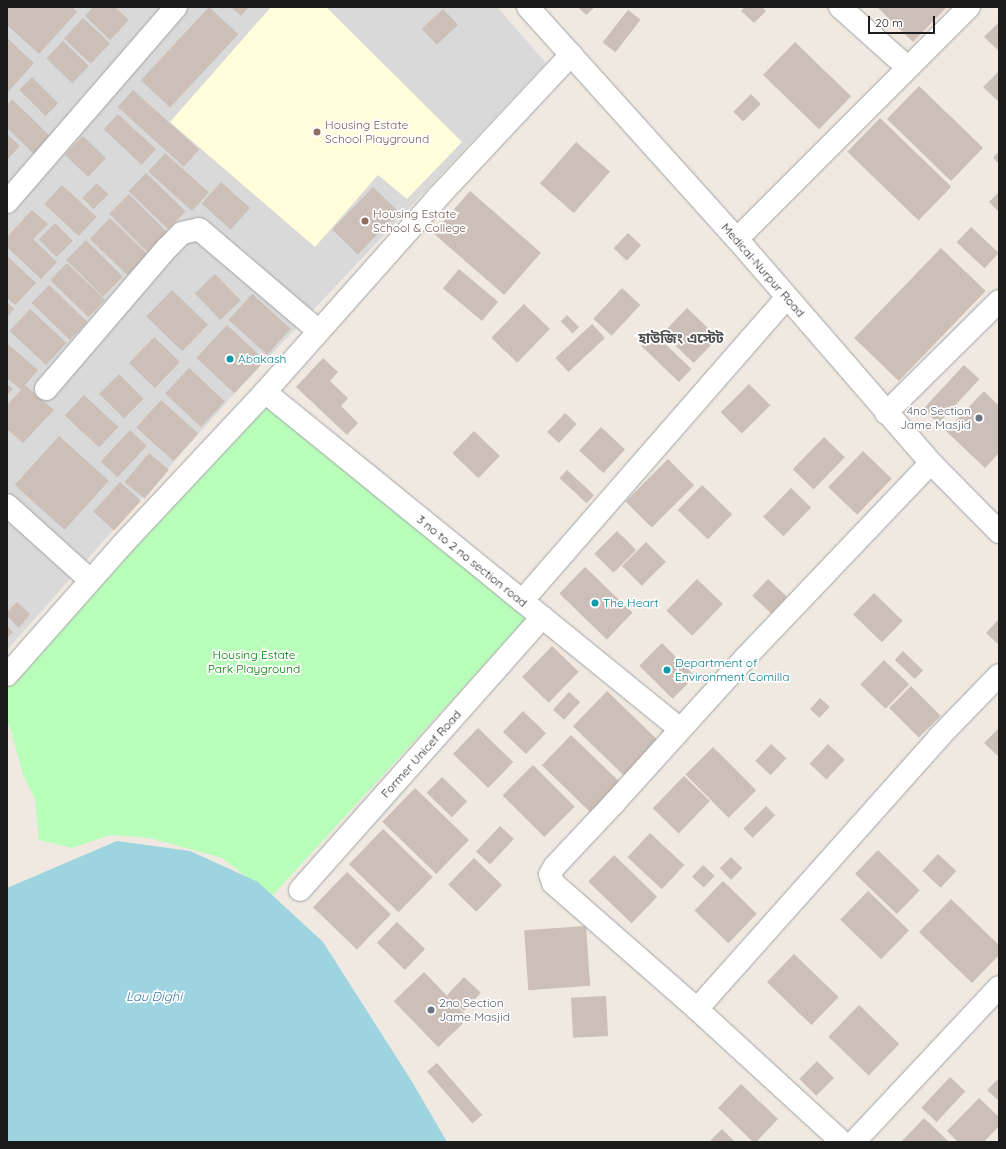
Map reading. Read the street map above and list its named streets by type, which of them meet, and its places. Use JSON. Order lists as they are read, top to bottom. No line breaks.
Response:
{"streets":{"street":["Medical-Nurpur Road","3 no to 2 no section road","Former Unicef Road"]},"crossings":[["3 no to 2 no section road","Former Unicef Road"]],"districts":["হাউজিং এস্টেট"],"water":["Lau Dighi"],"parks":["Housing Estate Park Playground"],"places":["Housing Estate School Playground","Housing Estate School & College","Abakash","4no Section Jame Masjid","The Heart","Department of Environment Comilla","2no Section Jame Masjid"],"scale_bar":"20 m"}
